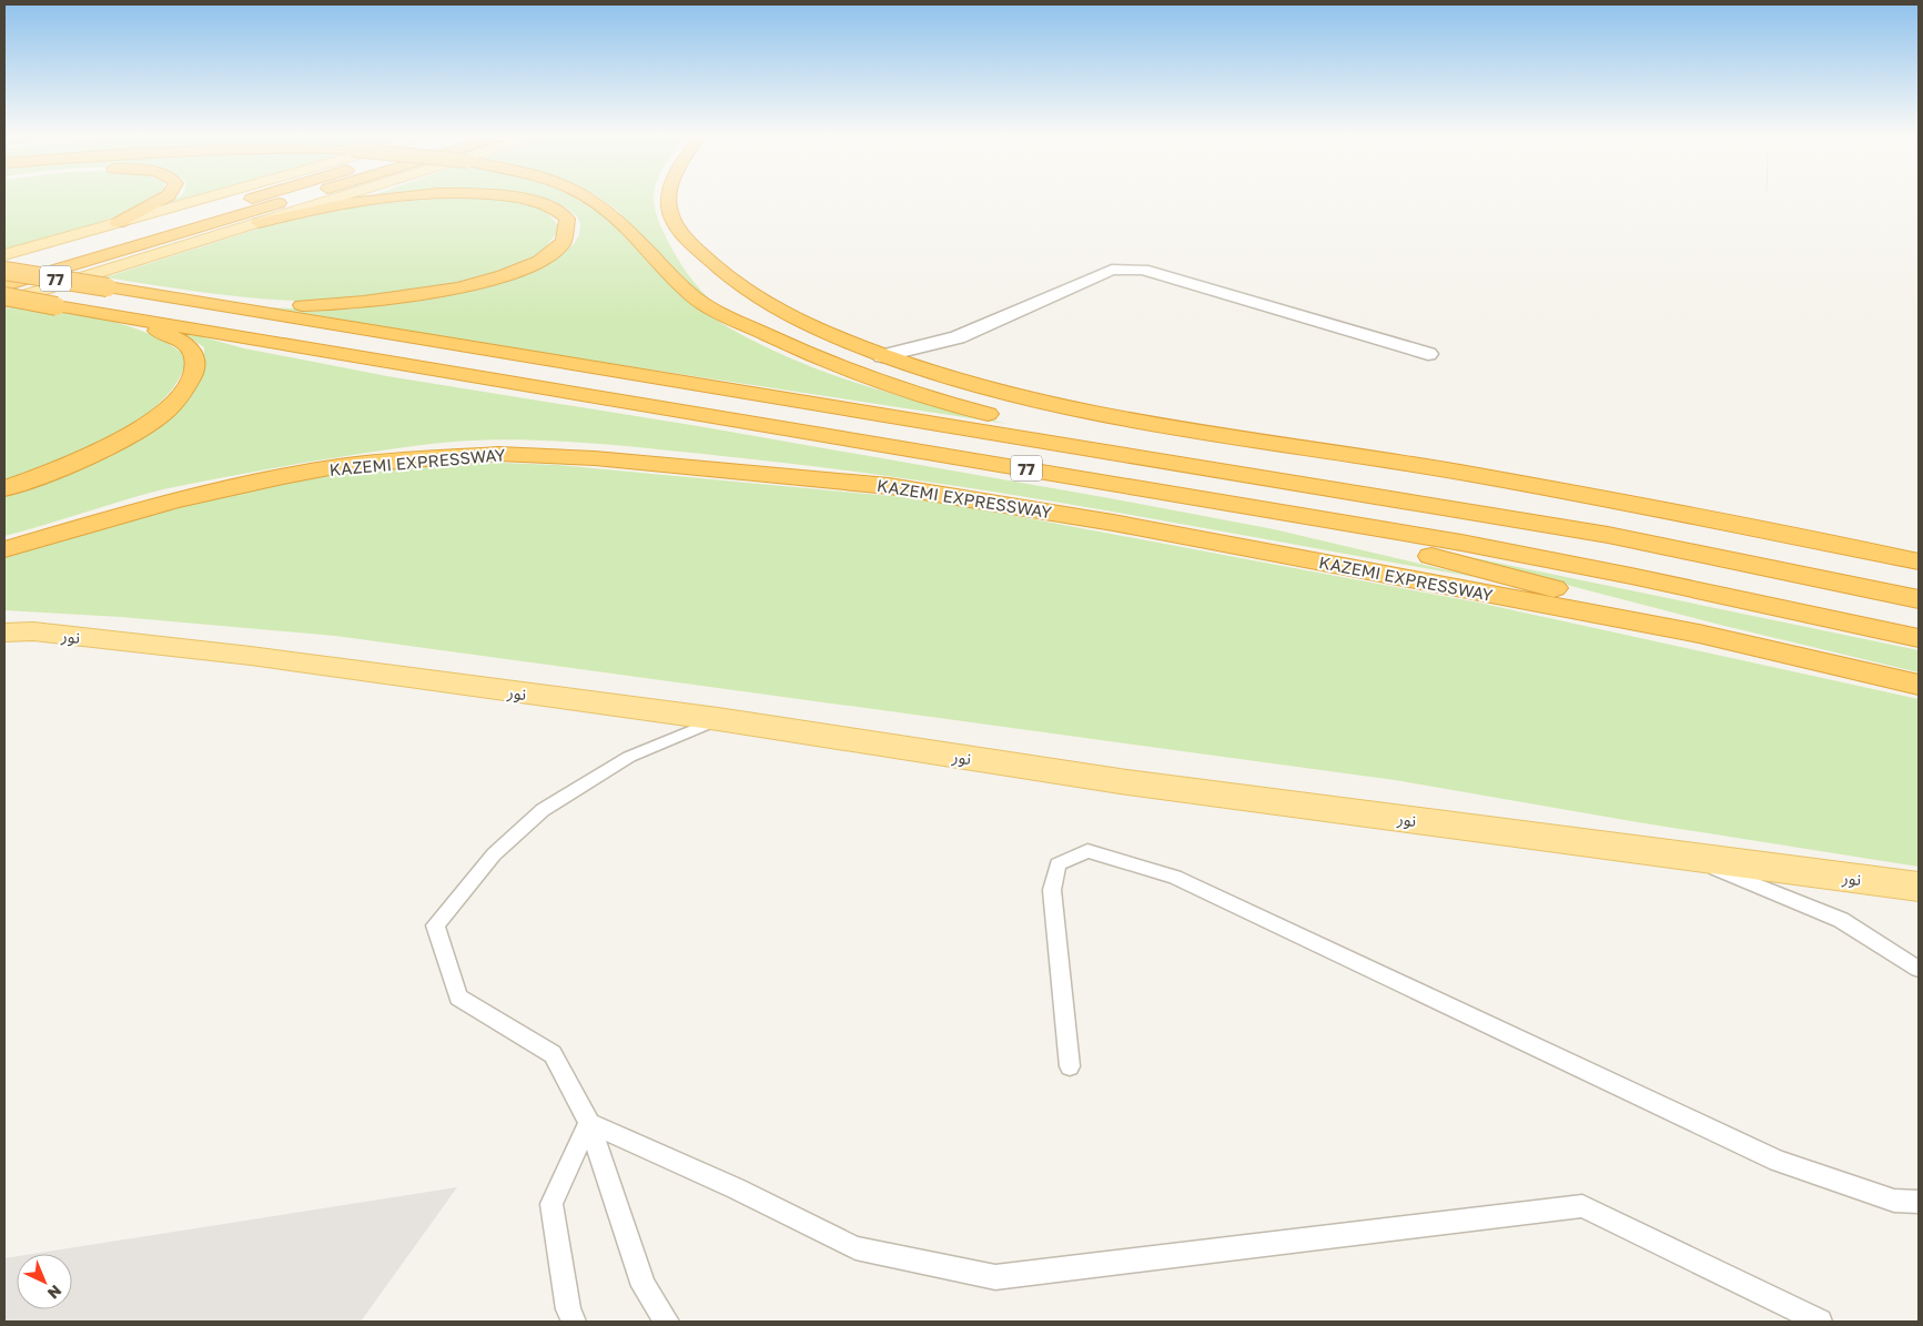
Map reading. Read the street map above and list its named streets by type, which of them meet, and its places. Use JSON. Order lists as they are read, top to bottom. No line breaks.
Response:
{"streets":{"highway":["77","KAZEMI EXPRESSWAY"],"main road":["نور"]},"north":"bottom right"}
